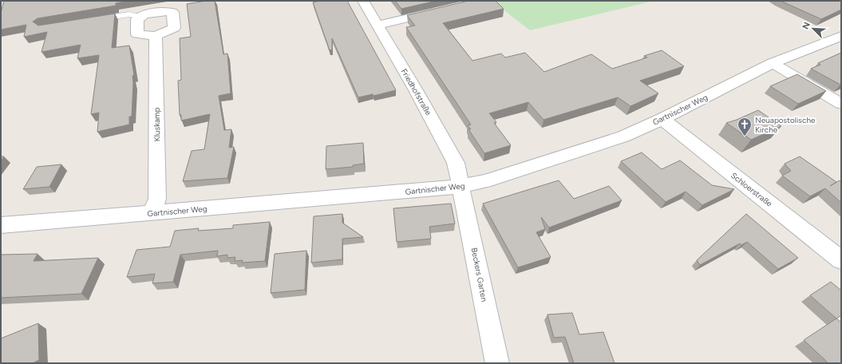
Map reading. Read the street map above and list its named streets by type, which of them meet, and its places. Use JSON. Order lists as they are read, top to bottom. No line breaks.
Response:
{"streets":{"street":["Friedhofstraße","Gartnischer Weg","Kluskamp","Schloerstraße","Beckers Garten"]},"crossings":[["Friedhofstraße","Gartnischer Weg"],["Friedhofstraße","Beckers Garten"],["Gartnischer Weg","Kluskamp"],["Gartnischer Weg","Schloerstraße"],["Gartnischer Weg","Beckers Garten"]],"places":{"church":["Neuapostolische Kirche"]},"north":"top left"}
